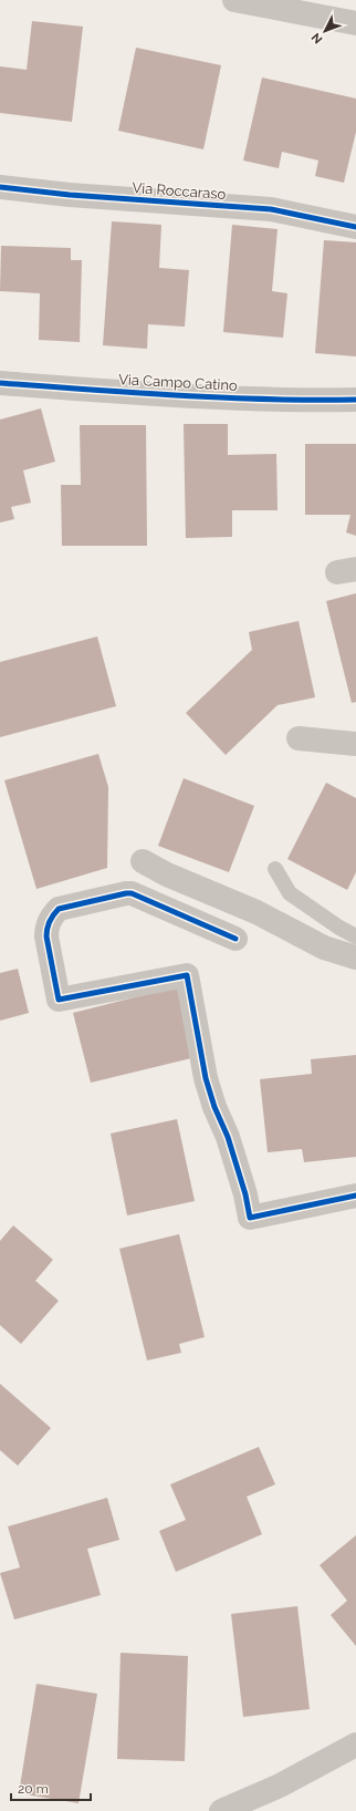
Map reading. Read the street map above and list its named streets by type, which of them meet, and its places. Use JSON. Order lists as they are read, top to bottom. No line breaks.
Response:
{"streets":{"street":["Via Roccaraso","Via Campo Catino"]},"scale_bar":"20 m","north":"bottom left"}
